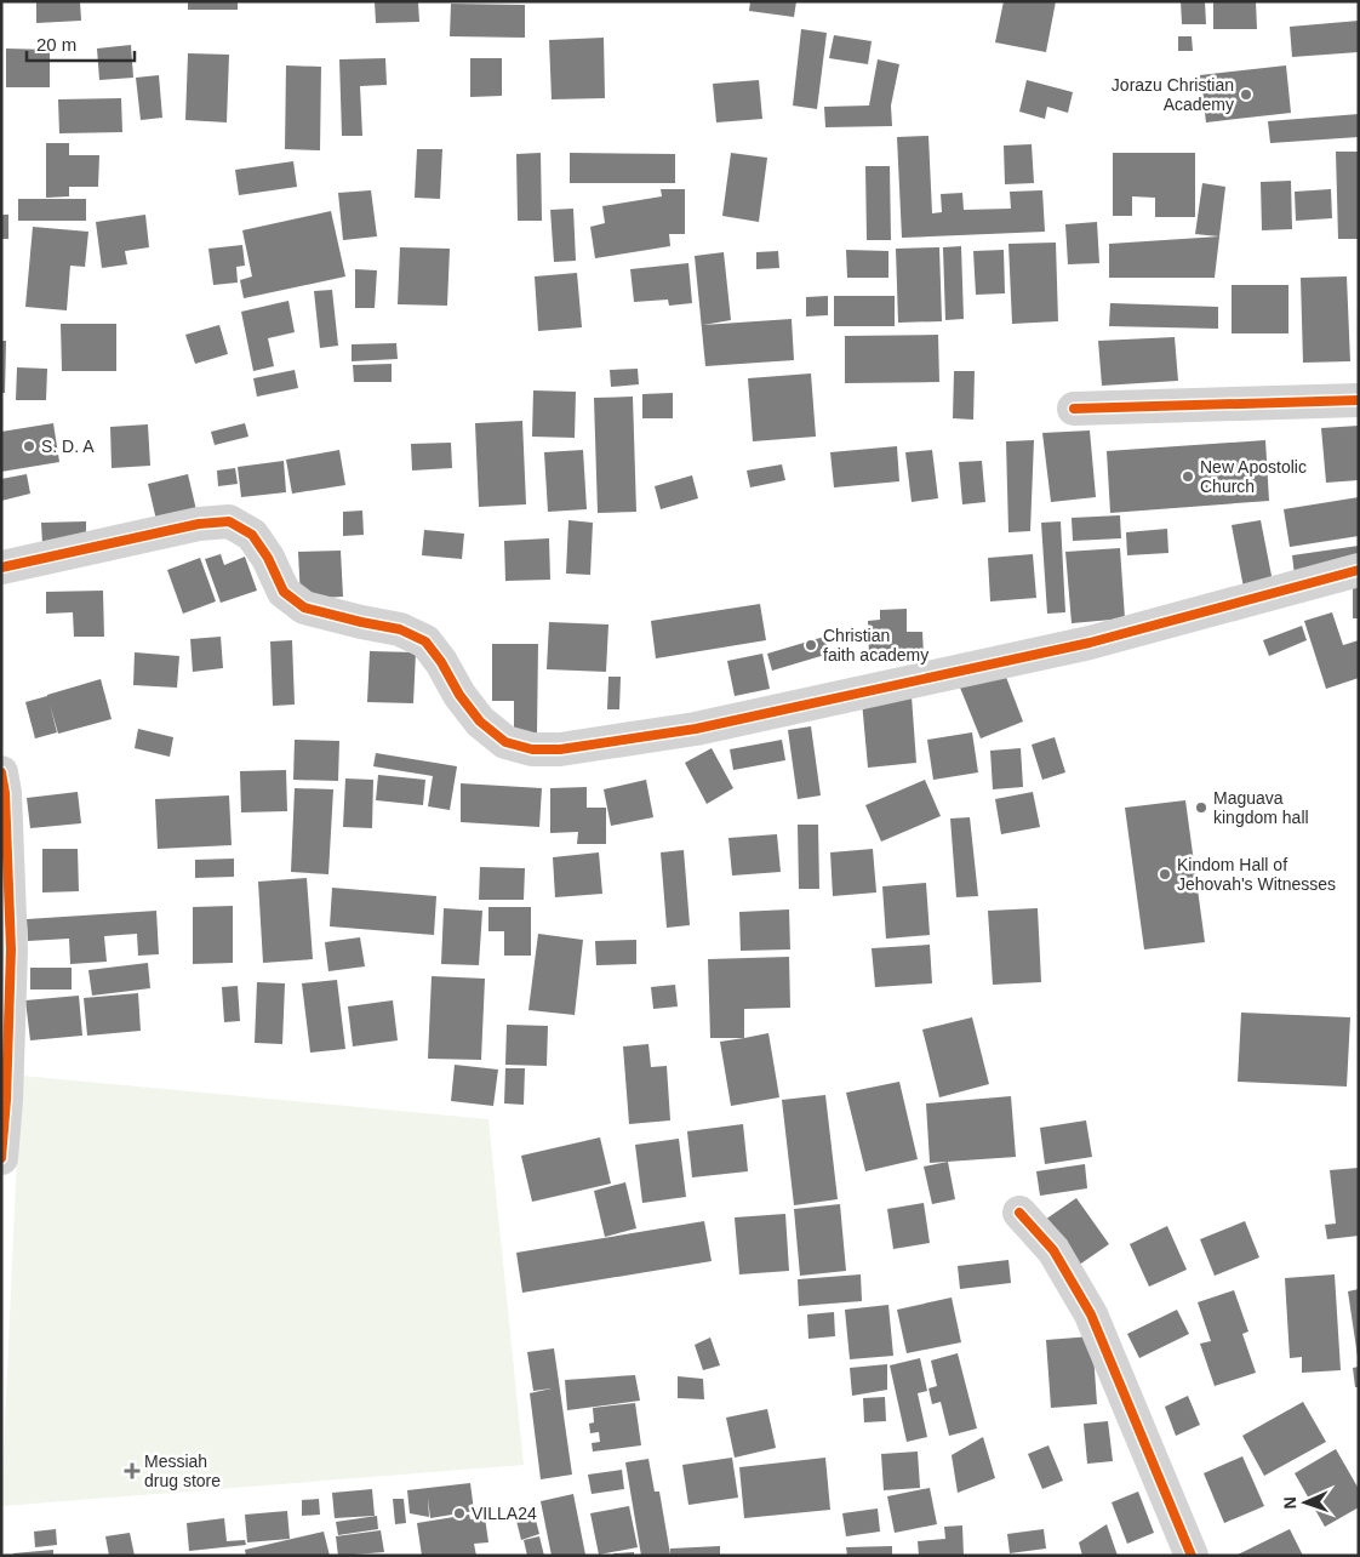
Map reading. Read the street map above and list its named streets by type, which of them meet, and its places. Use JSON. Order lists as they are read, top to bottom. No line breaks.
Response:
{"places":{"other":["Jorazu Christian Academy","S. D. A","New Apostolic Church","Christian faith academy","Maguava kingdom hall","Kindom Hall of Jehovah's Witnesses","VILLA24"],"health":["Messiah drug store"]},"scale_bar":"20 m","north":"left"}
